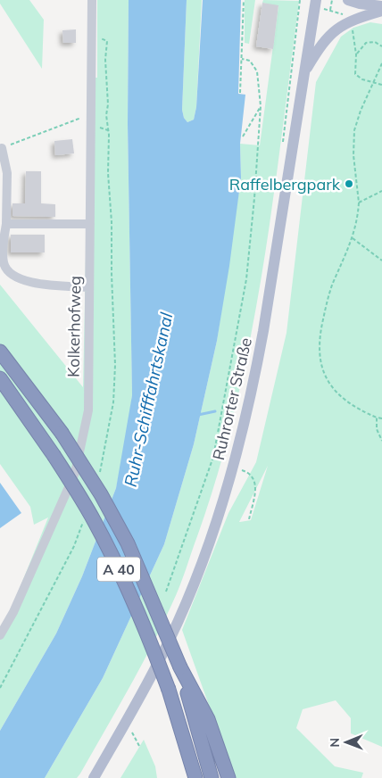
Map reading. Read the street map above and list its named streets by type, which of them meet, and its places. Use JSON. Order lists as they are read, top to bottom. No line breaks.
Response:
{"streets":{"highway":["A 40"],"main road":["Ruhrorter Straße"],"street":["Kolkerhofweg"]},"water":["Ruhr-Schifffahrtskanal"],"places":["Raffelbergpark"],"north":"left"}
